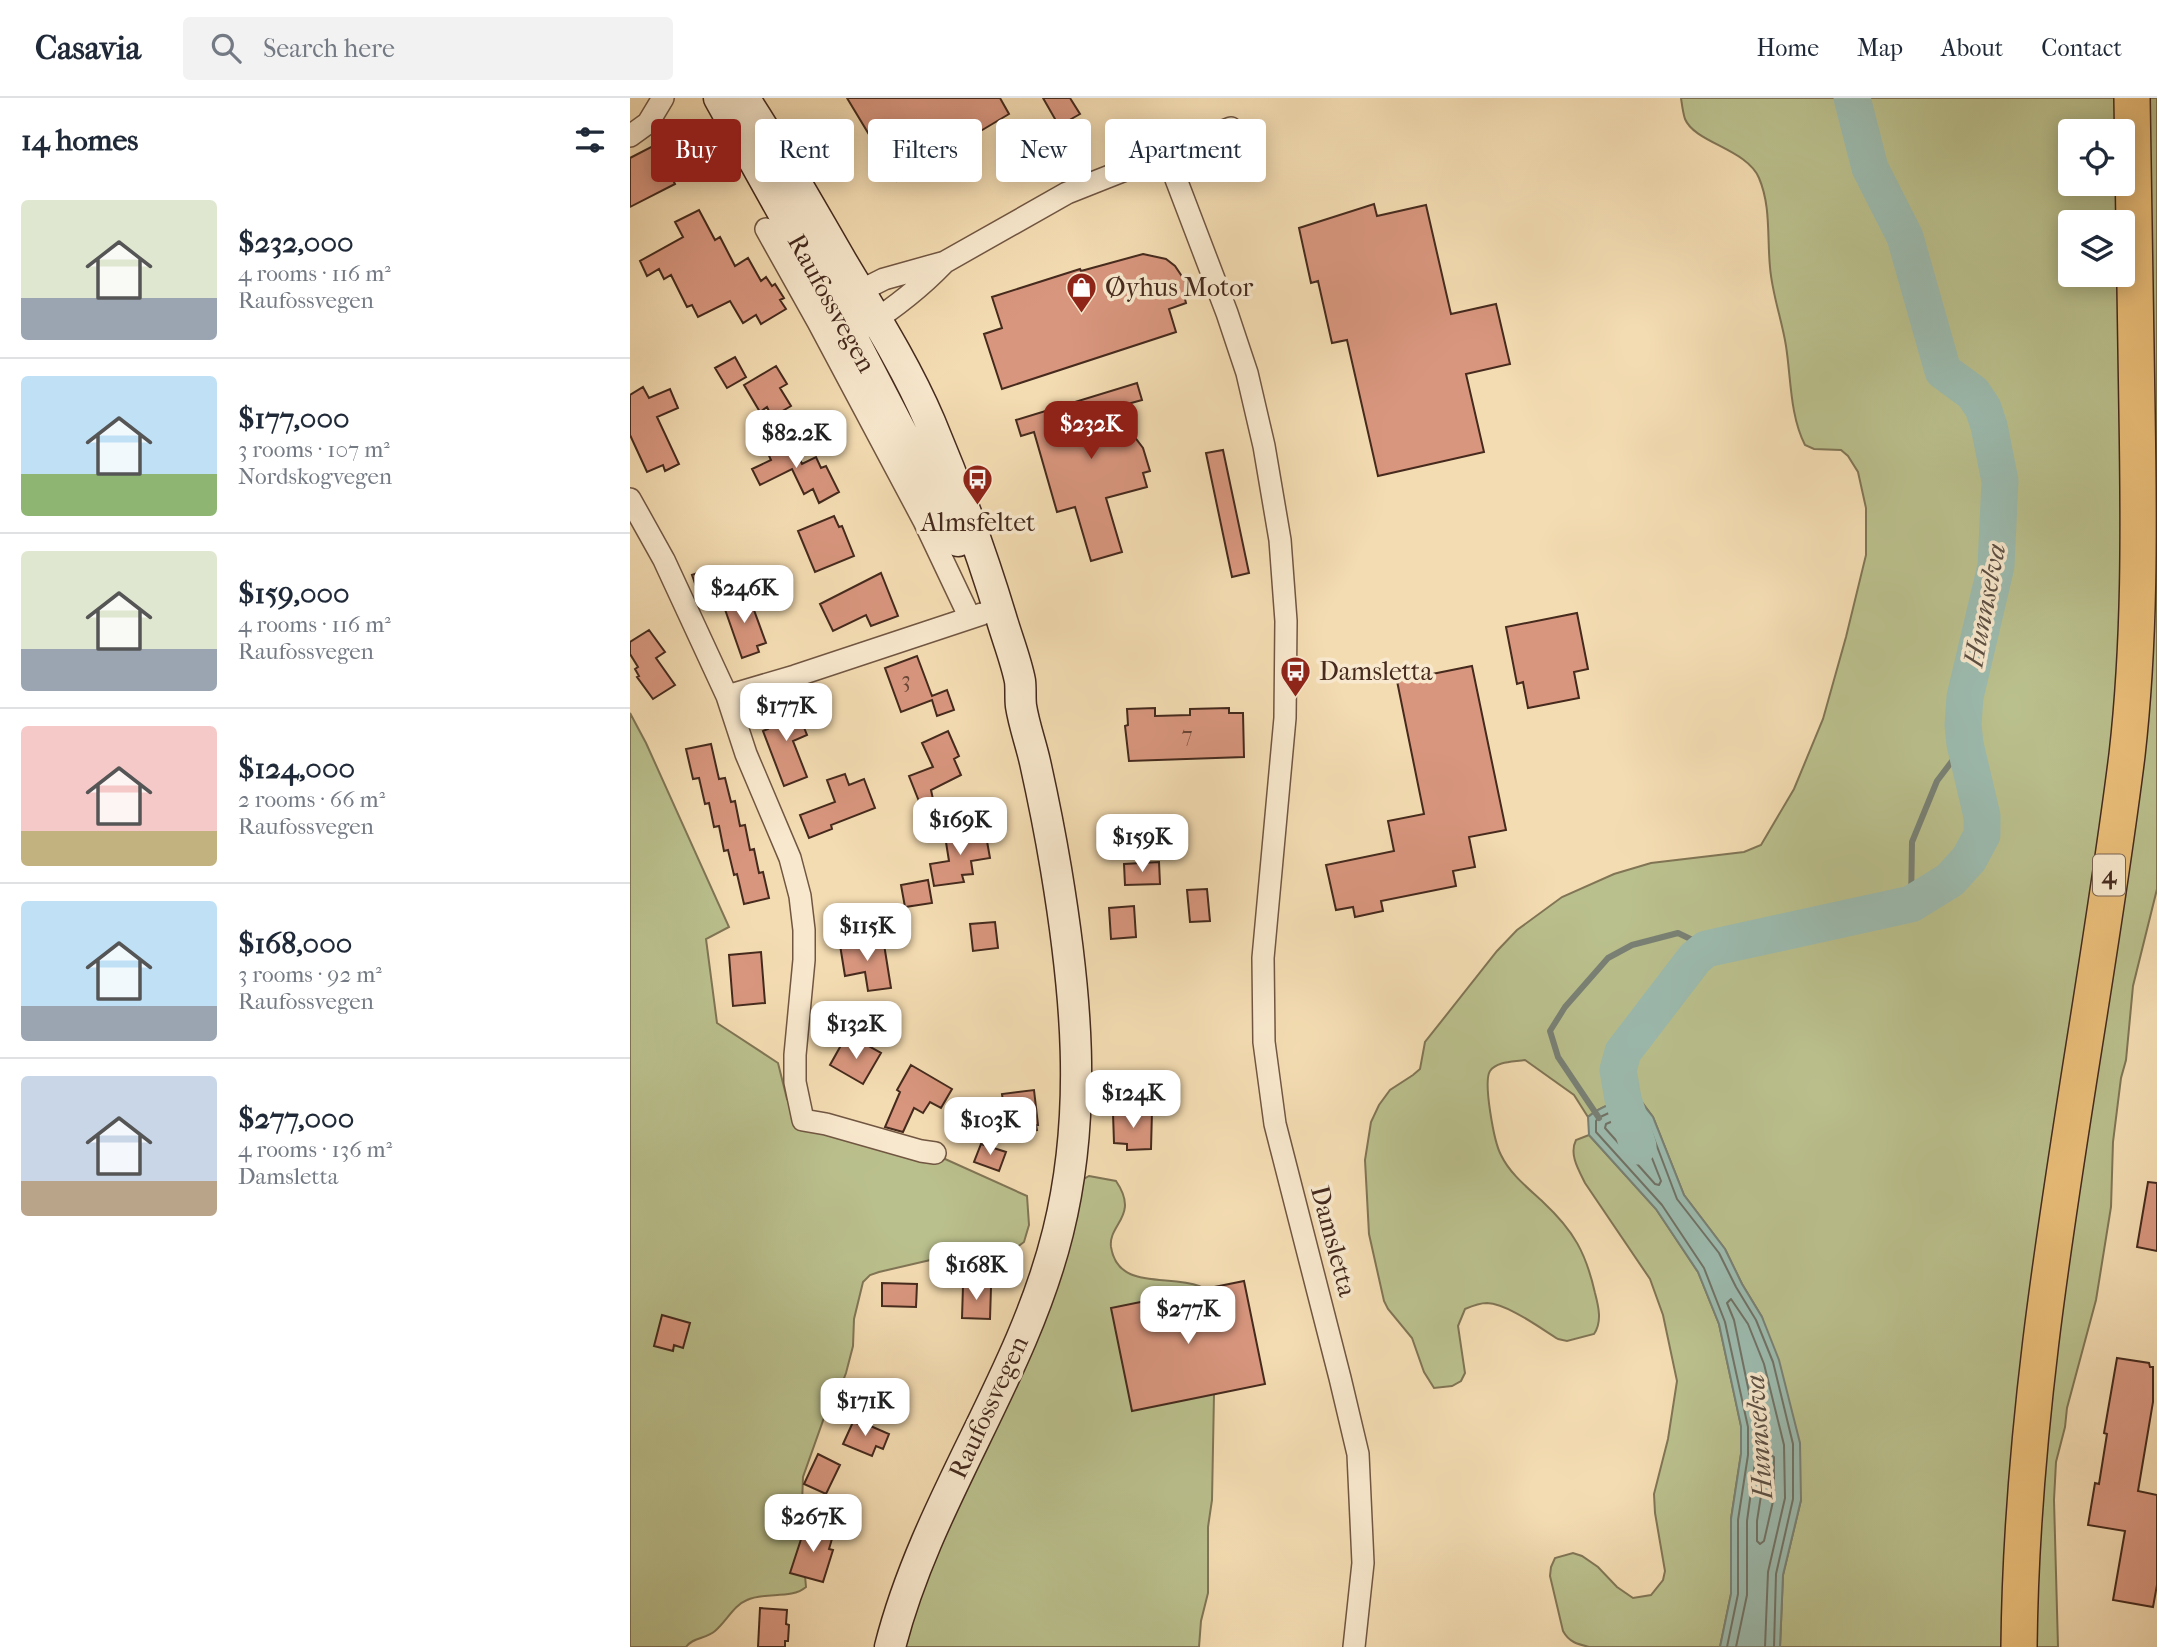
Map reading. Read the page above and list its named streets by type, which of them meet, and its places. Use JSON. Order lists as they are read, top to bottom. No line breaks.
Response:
{"streets":{"highway":["4"],"main road":["Raufossvegen"],"street":["Damsletta"]},"water":["Hunnselva"],"places":{"shop":["Øyhus Motor"],"bus stop":["Almsfeltet","Damsletta"]},"house_numbers":["3","7"],"page":{"header":"Casavia","search":"Search here","nav":["Home","Map","About","Contact"],"heading":"14 homes","chip":["Buy","Rent","Filters","New","Apartment"],"list":[{"name":"$232,000","note":"4 rooms · 116 m² · Raufossvegen"},{"name":"$177,000","note":"3 rooms · 107 m² · Nordskogvegen"},{"name":"$159,000","note":"4 rooms · 116 m² · Raufossvegen"},{"name":"$124,000","note":"2 rooms · 66 m² · Raufossvegen"},{"name":"$168,000","note":"3 rooms · 92 m² · Raufossvegen"},{"name":"$277,000","note":"4 rooms · 136 m² · Damsletta"}],"price":["$232K","$82.2K","$246K","$177K","$169K","$159K","$115K","$132K","$124K","$103K","$168K","$277K","$171K","$267K"]}}
